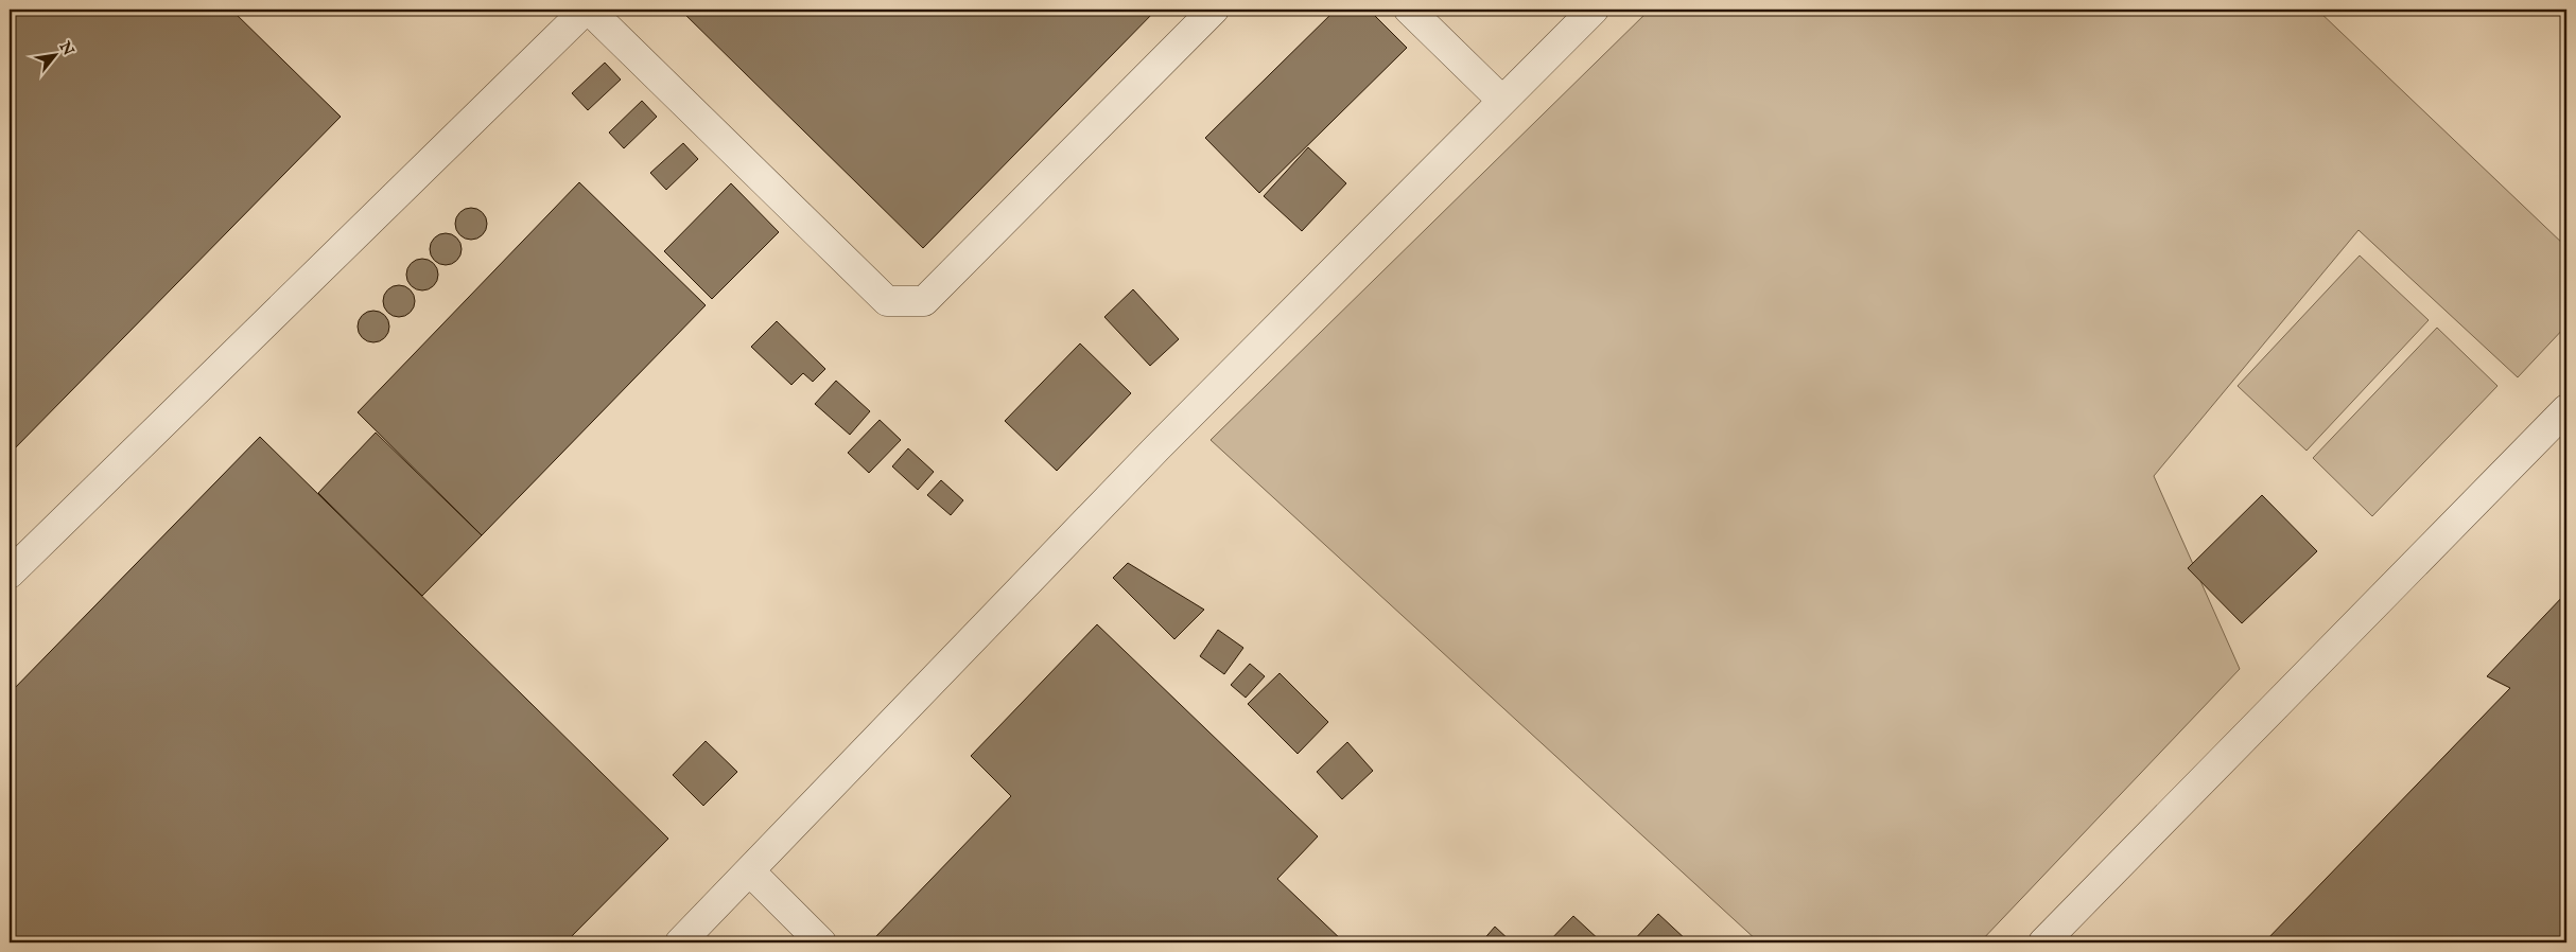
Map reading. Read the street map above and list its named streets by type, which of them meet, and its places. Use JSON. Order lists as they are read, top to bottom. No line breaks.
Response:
{"north":"top right"}
